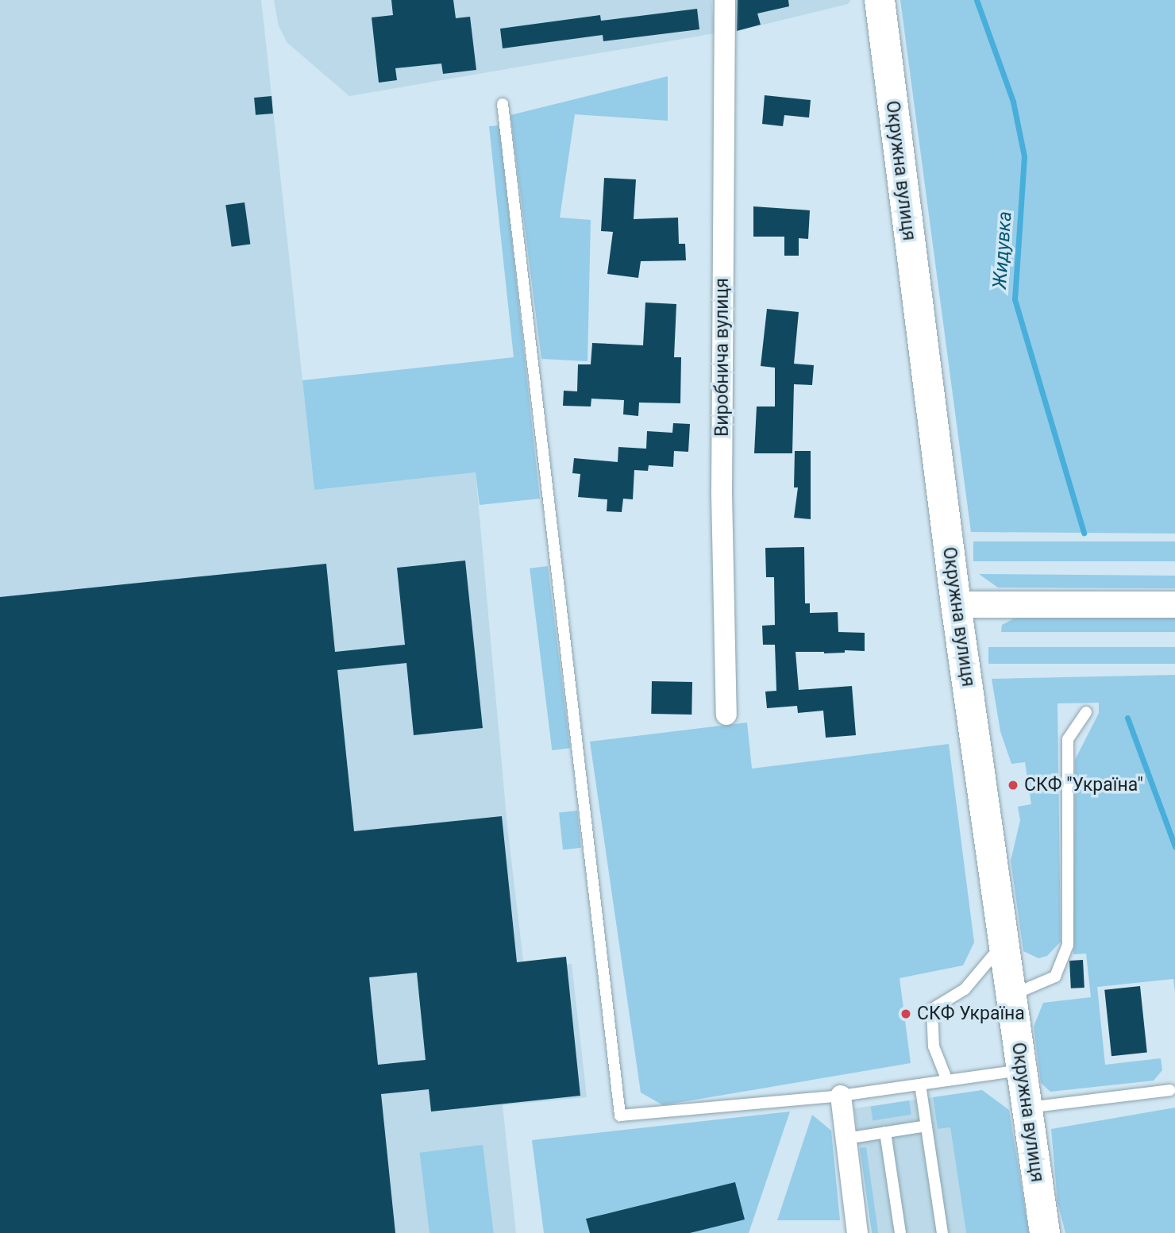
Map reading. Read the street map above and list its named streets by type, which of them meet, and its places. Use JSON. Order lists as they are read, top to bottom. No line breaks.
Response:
{"streets":{"main road":["Окружна вулиця"],"street":["Виробнича вулиця"]},"water":["Жидувка"],"places":["СКФ \"Україна\"","СКФ Україна"]}
